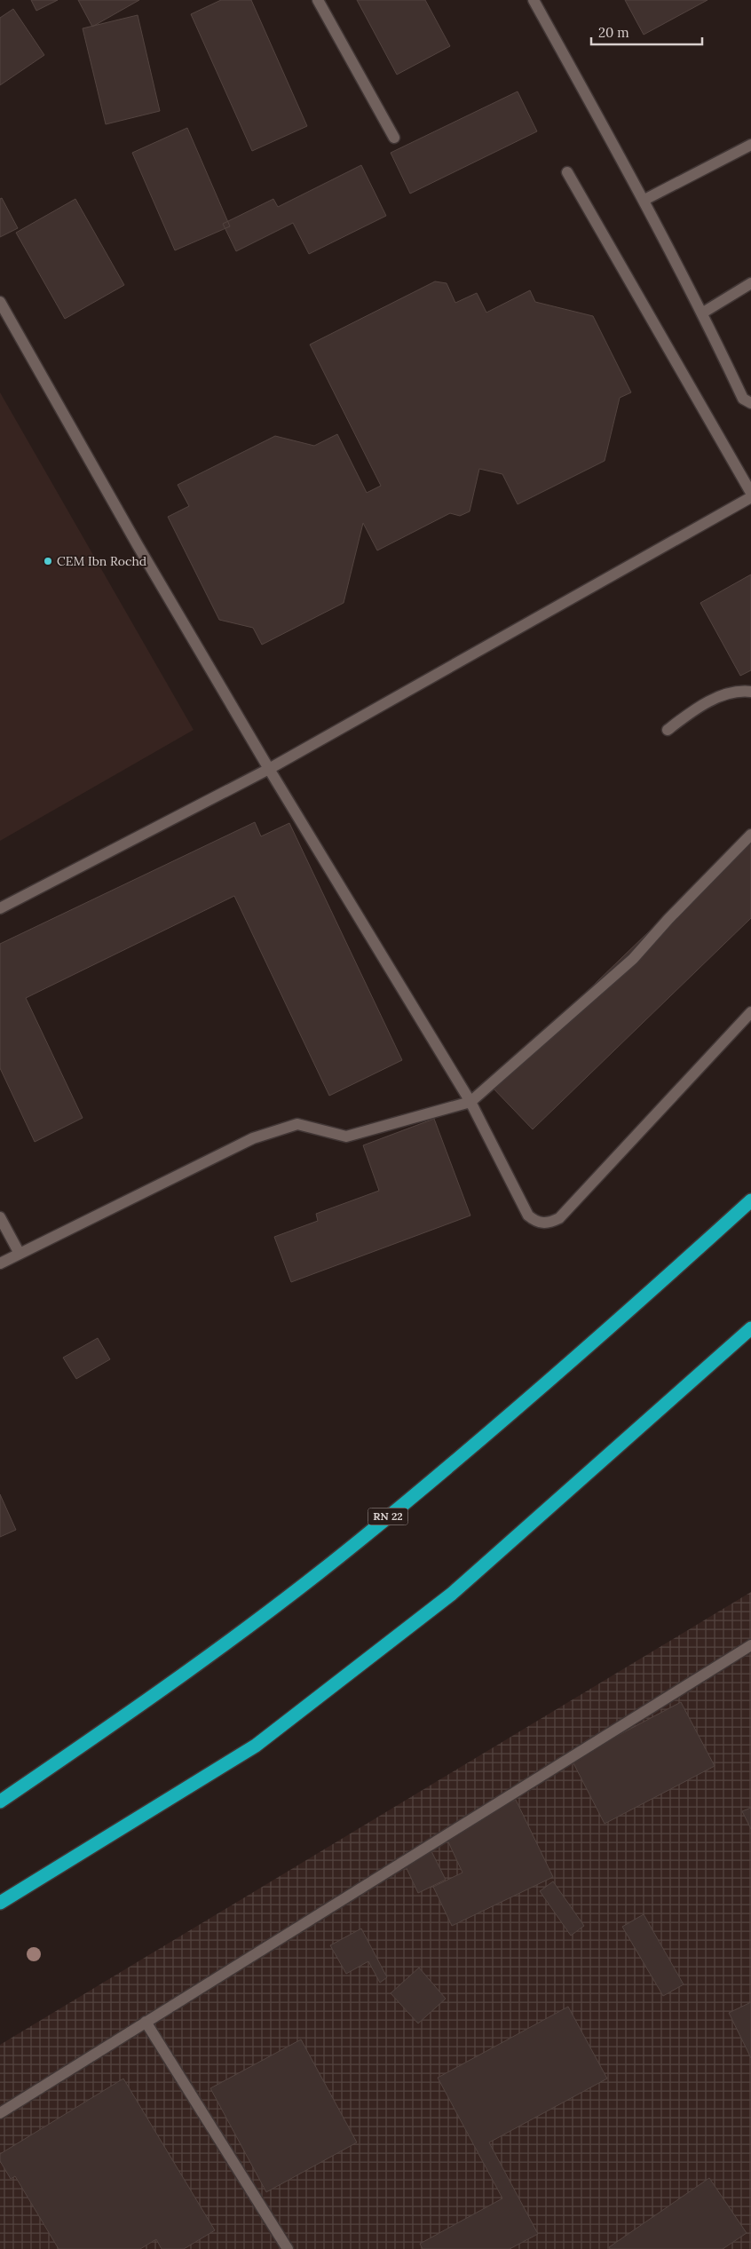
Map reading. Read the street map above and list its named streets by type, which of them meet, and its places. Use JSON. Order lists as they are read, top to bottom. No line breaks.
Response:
{"streets":{"highway":["RN 22"]},"places":["CEM Ibn Rochd"],"scale_bar":"20 m"}
